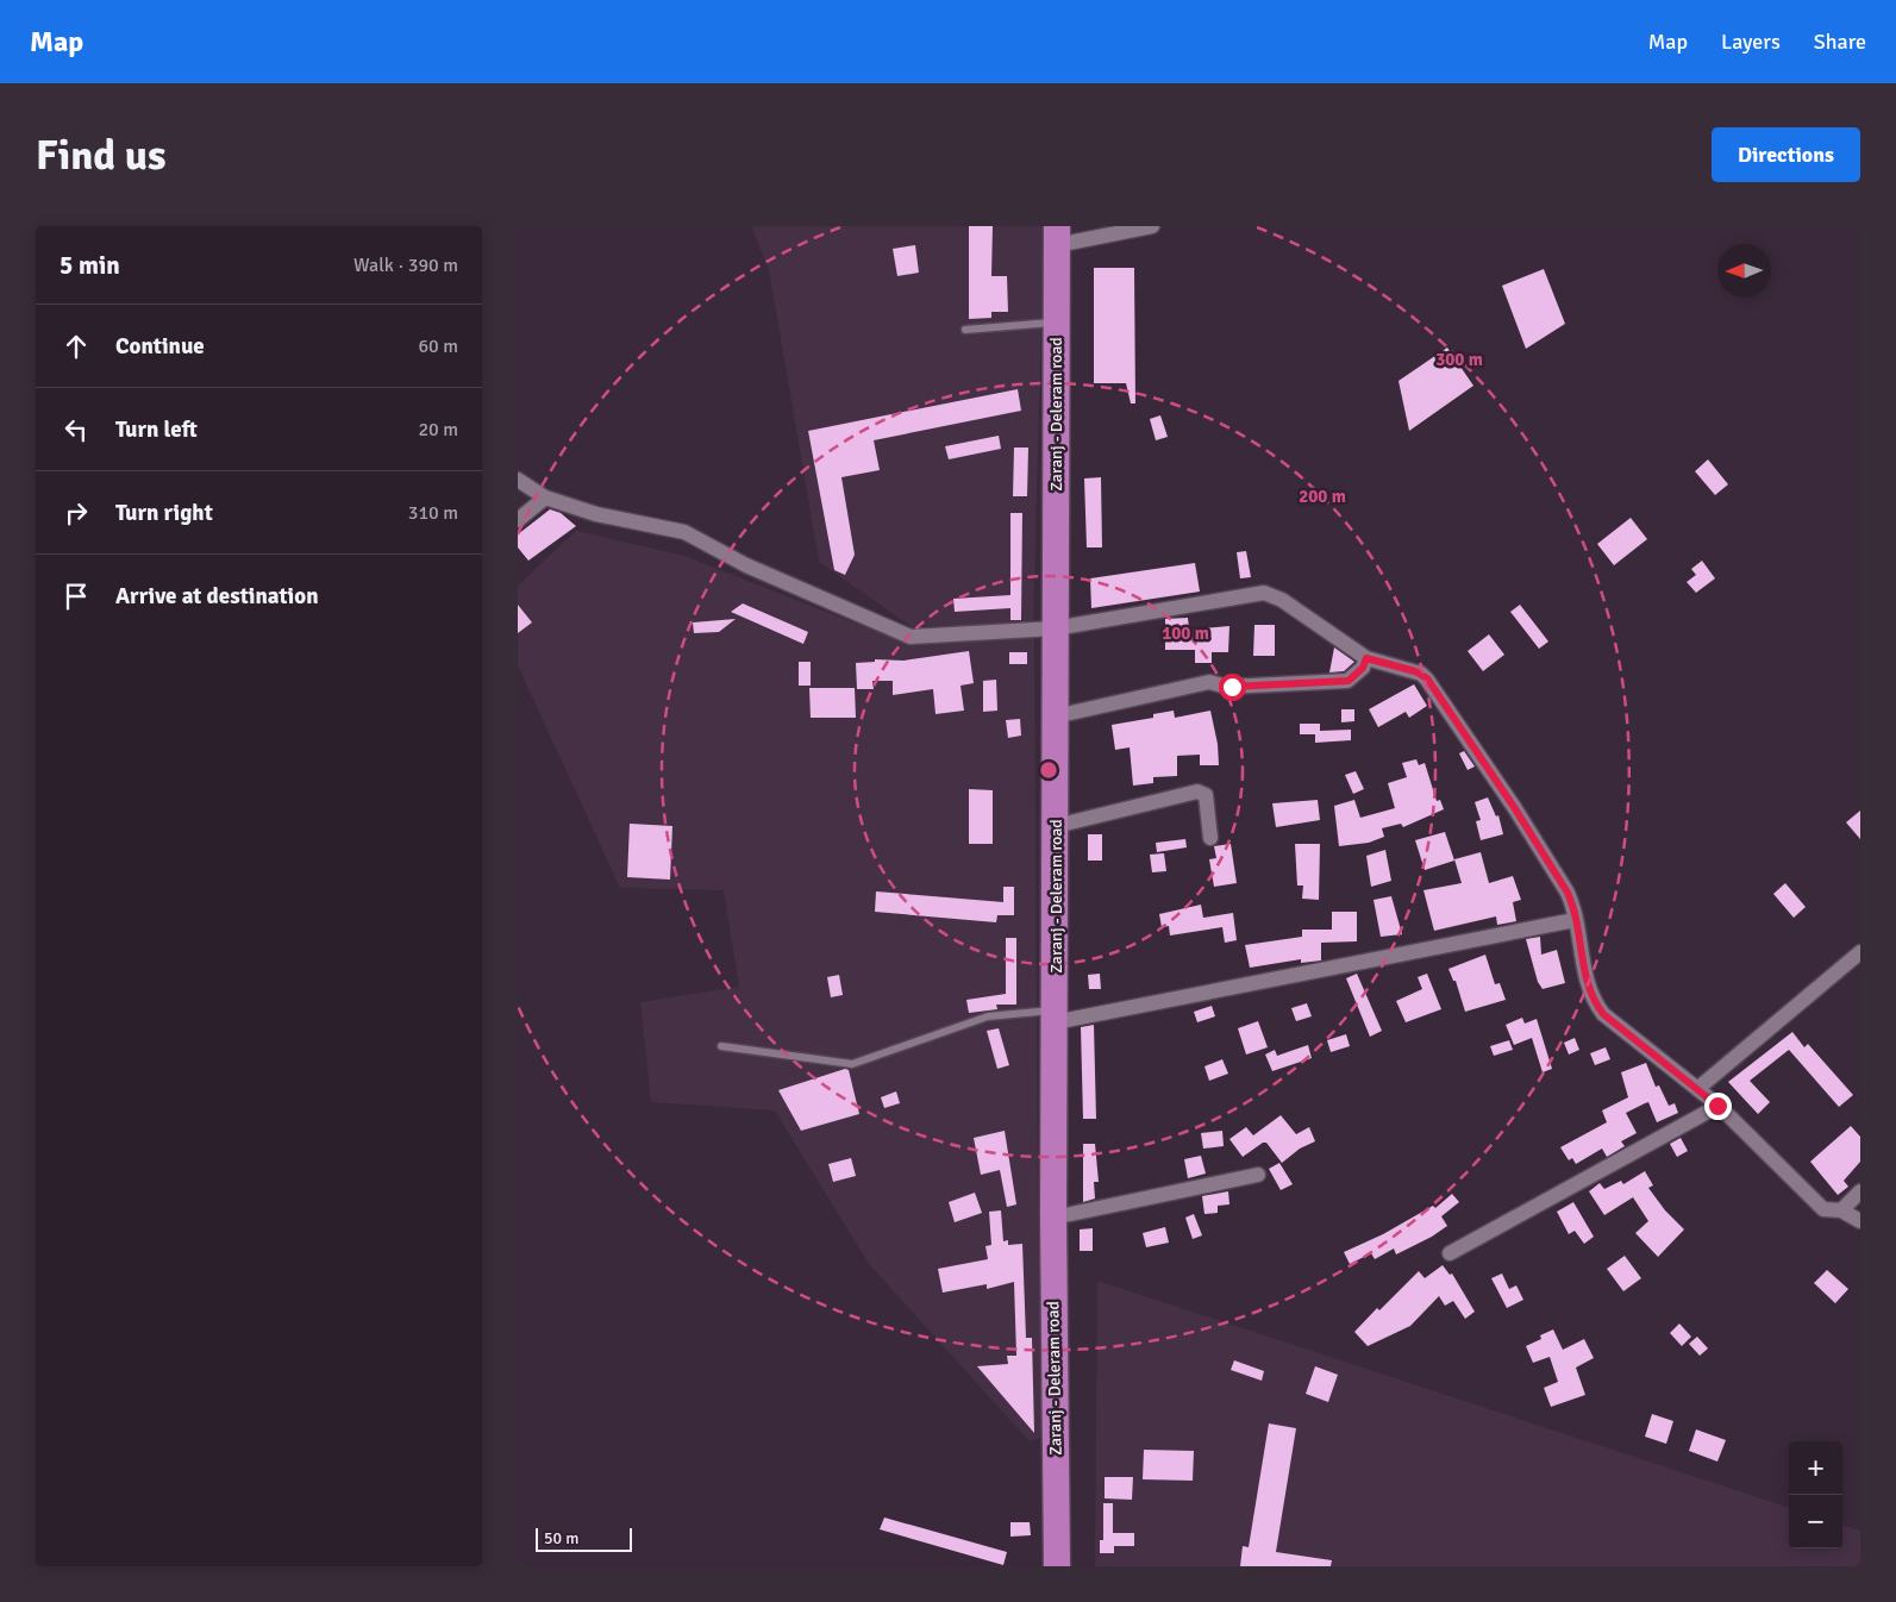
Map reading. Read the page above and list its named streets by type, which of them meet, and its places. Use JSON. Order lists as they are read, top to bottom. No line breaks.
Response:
{"streets":{"highway":["Zaranj - Deleram road"]},"scale_bar":"50 m","north":"left","page":{"header":"Map","nav":["Map","Layers","Share"],"buttons":"Directions","title":"Find us","heading":["5 min","Walk · 390 m"],"list":[["Continue","60 m"],["Turn left","20 m"],["Turn right","310 m"],"Arrive at destination"],"map_buttons":["+","−"],"scale":"50 m"},"rings":["300 m","200 m","100 m"]}
